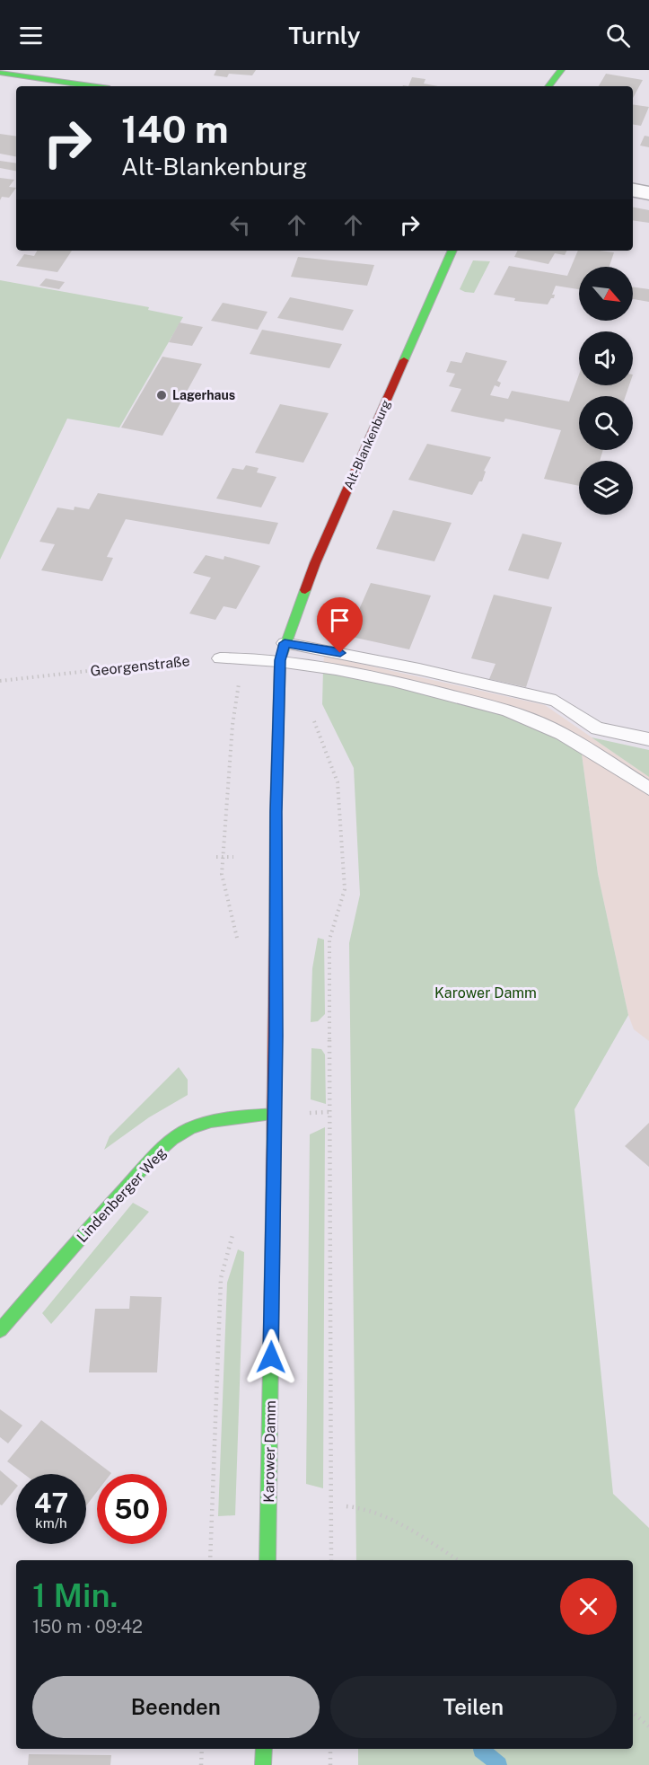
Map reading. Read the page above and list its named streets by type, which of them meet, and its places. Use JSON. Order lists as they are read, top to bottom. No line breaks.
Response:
{"streets":{"main road":["Alt-Blankenburg","Lindenberger Weg","Karower Damm"],"path":["Georgenstraße"]},"crossings":[["Alt-Blankenburg","Karower Damm"],["Lindenberger Weg","Karower Damm"]],"parks":["Karower Damm"],"places":["Lagerhaus"],"north":"bottom right","page":{"header":"Turnly","turn":["140 m","Alt-Blankenburg"],"speed":"47 km/h","limit":"50","heading":["1 Min.","150 m · 09:42"],"buttons":["Beenden","Teilen"]}}
